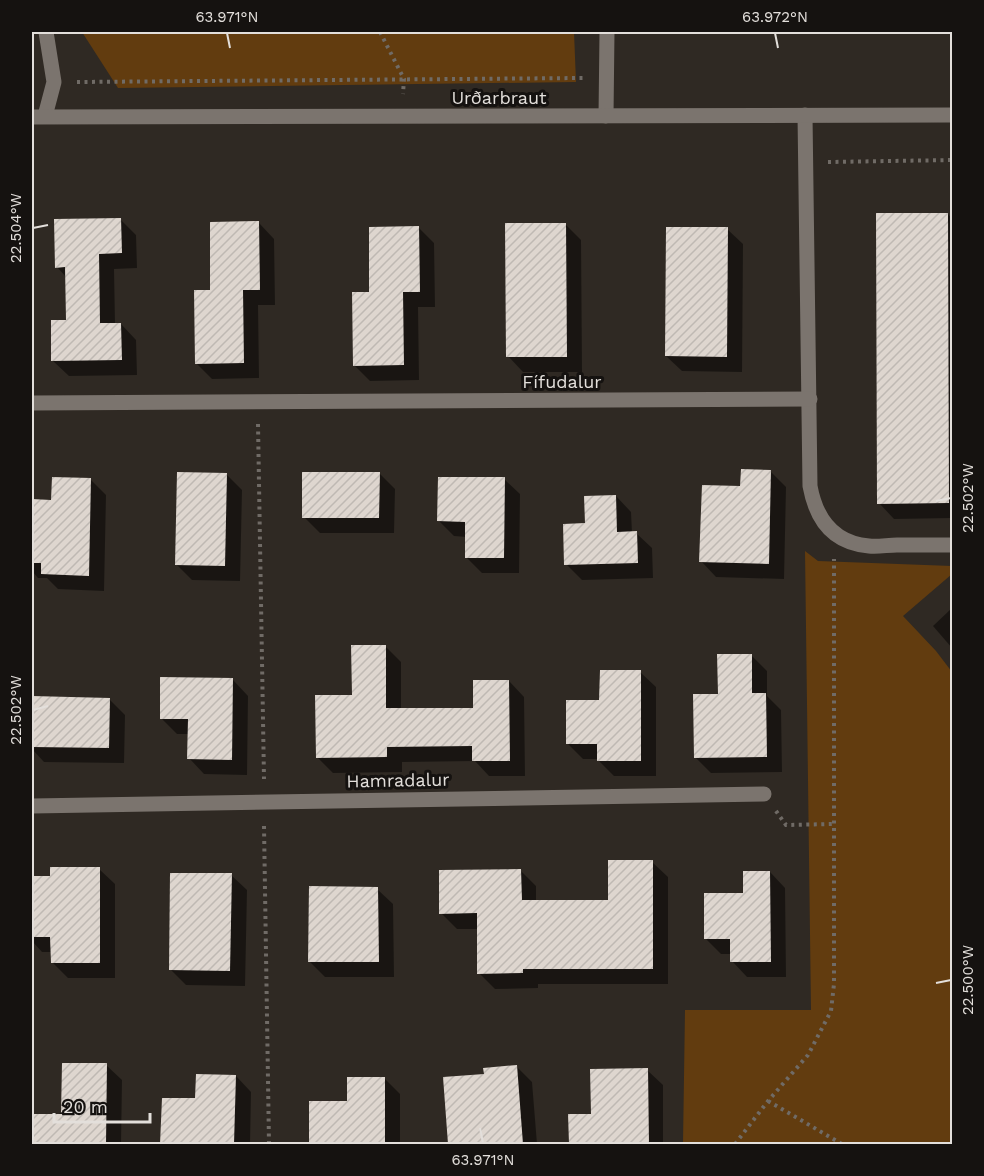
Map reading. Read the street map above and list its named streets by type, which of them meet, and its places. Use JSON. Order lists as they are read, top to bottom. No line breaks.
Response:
{"streets":{"street":["Urðarbraut","Fífudalur","Hamradalur"]},"scale_bar":"20 m","coordinates":["63.971°N","63.972°N","22.504°W","22.502°W","22.500°W"]}
